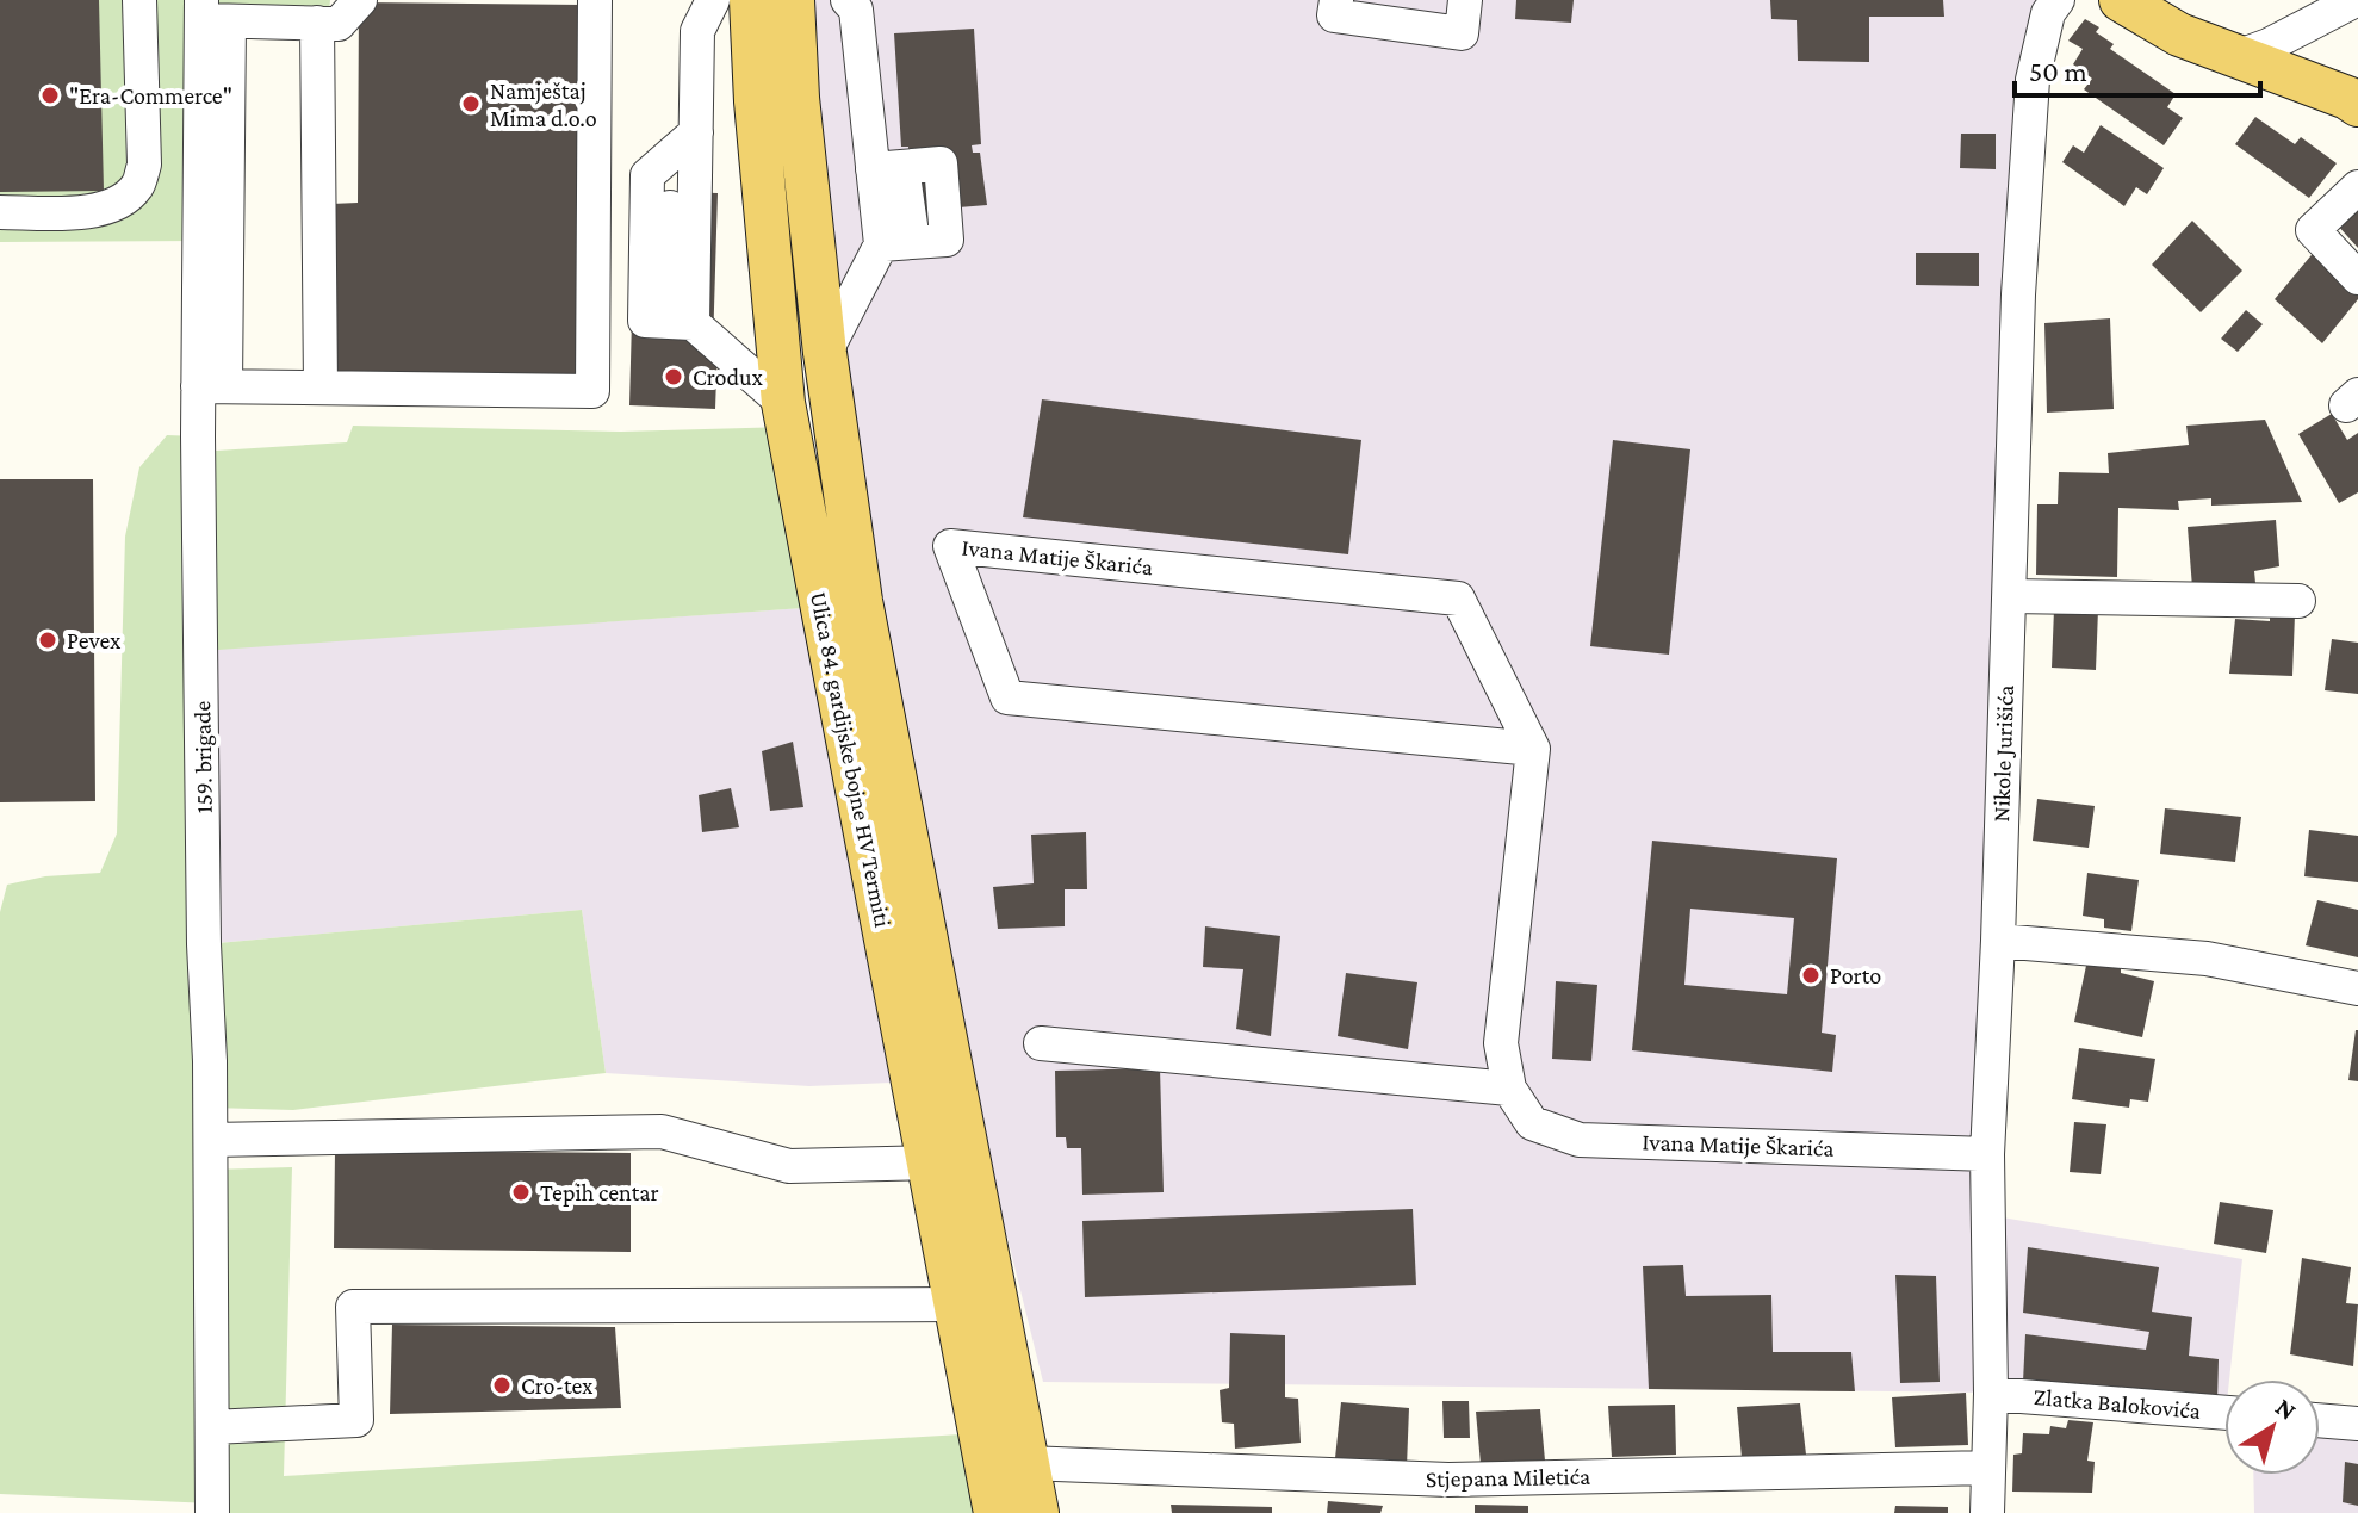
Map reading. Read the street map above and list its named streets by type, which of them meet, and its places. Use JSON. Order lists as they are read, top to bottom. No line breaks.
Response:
{"streets":{"main road":["Ulica 84. gardijske bojne HV Termiti"],"street":["Ivana Matije Škarića","Nikole Jurišića","159. brigade","Zlatka Balokovića","Stjepana Miletića"]},"crossings":[["Ivana Matije Škarića","Nikole Jurišića"],["Nikole Jurišića","Zlatka Balokovića"],["Nikole Jurišića","Stjepana Miletića"],["Ulica 84. gardijske bojne HV Termiti","Stjepana Miletića"]],"places":["\"Era-Commerce\"","Namještaj Mima d.o.o","Crodux","Pevex","Porto","Tepih centar","Cro-tex"],"scale_bar":"50 m","north":"top right"}
